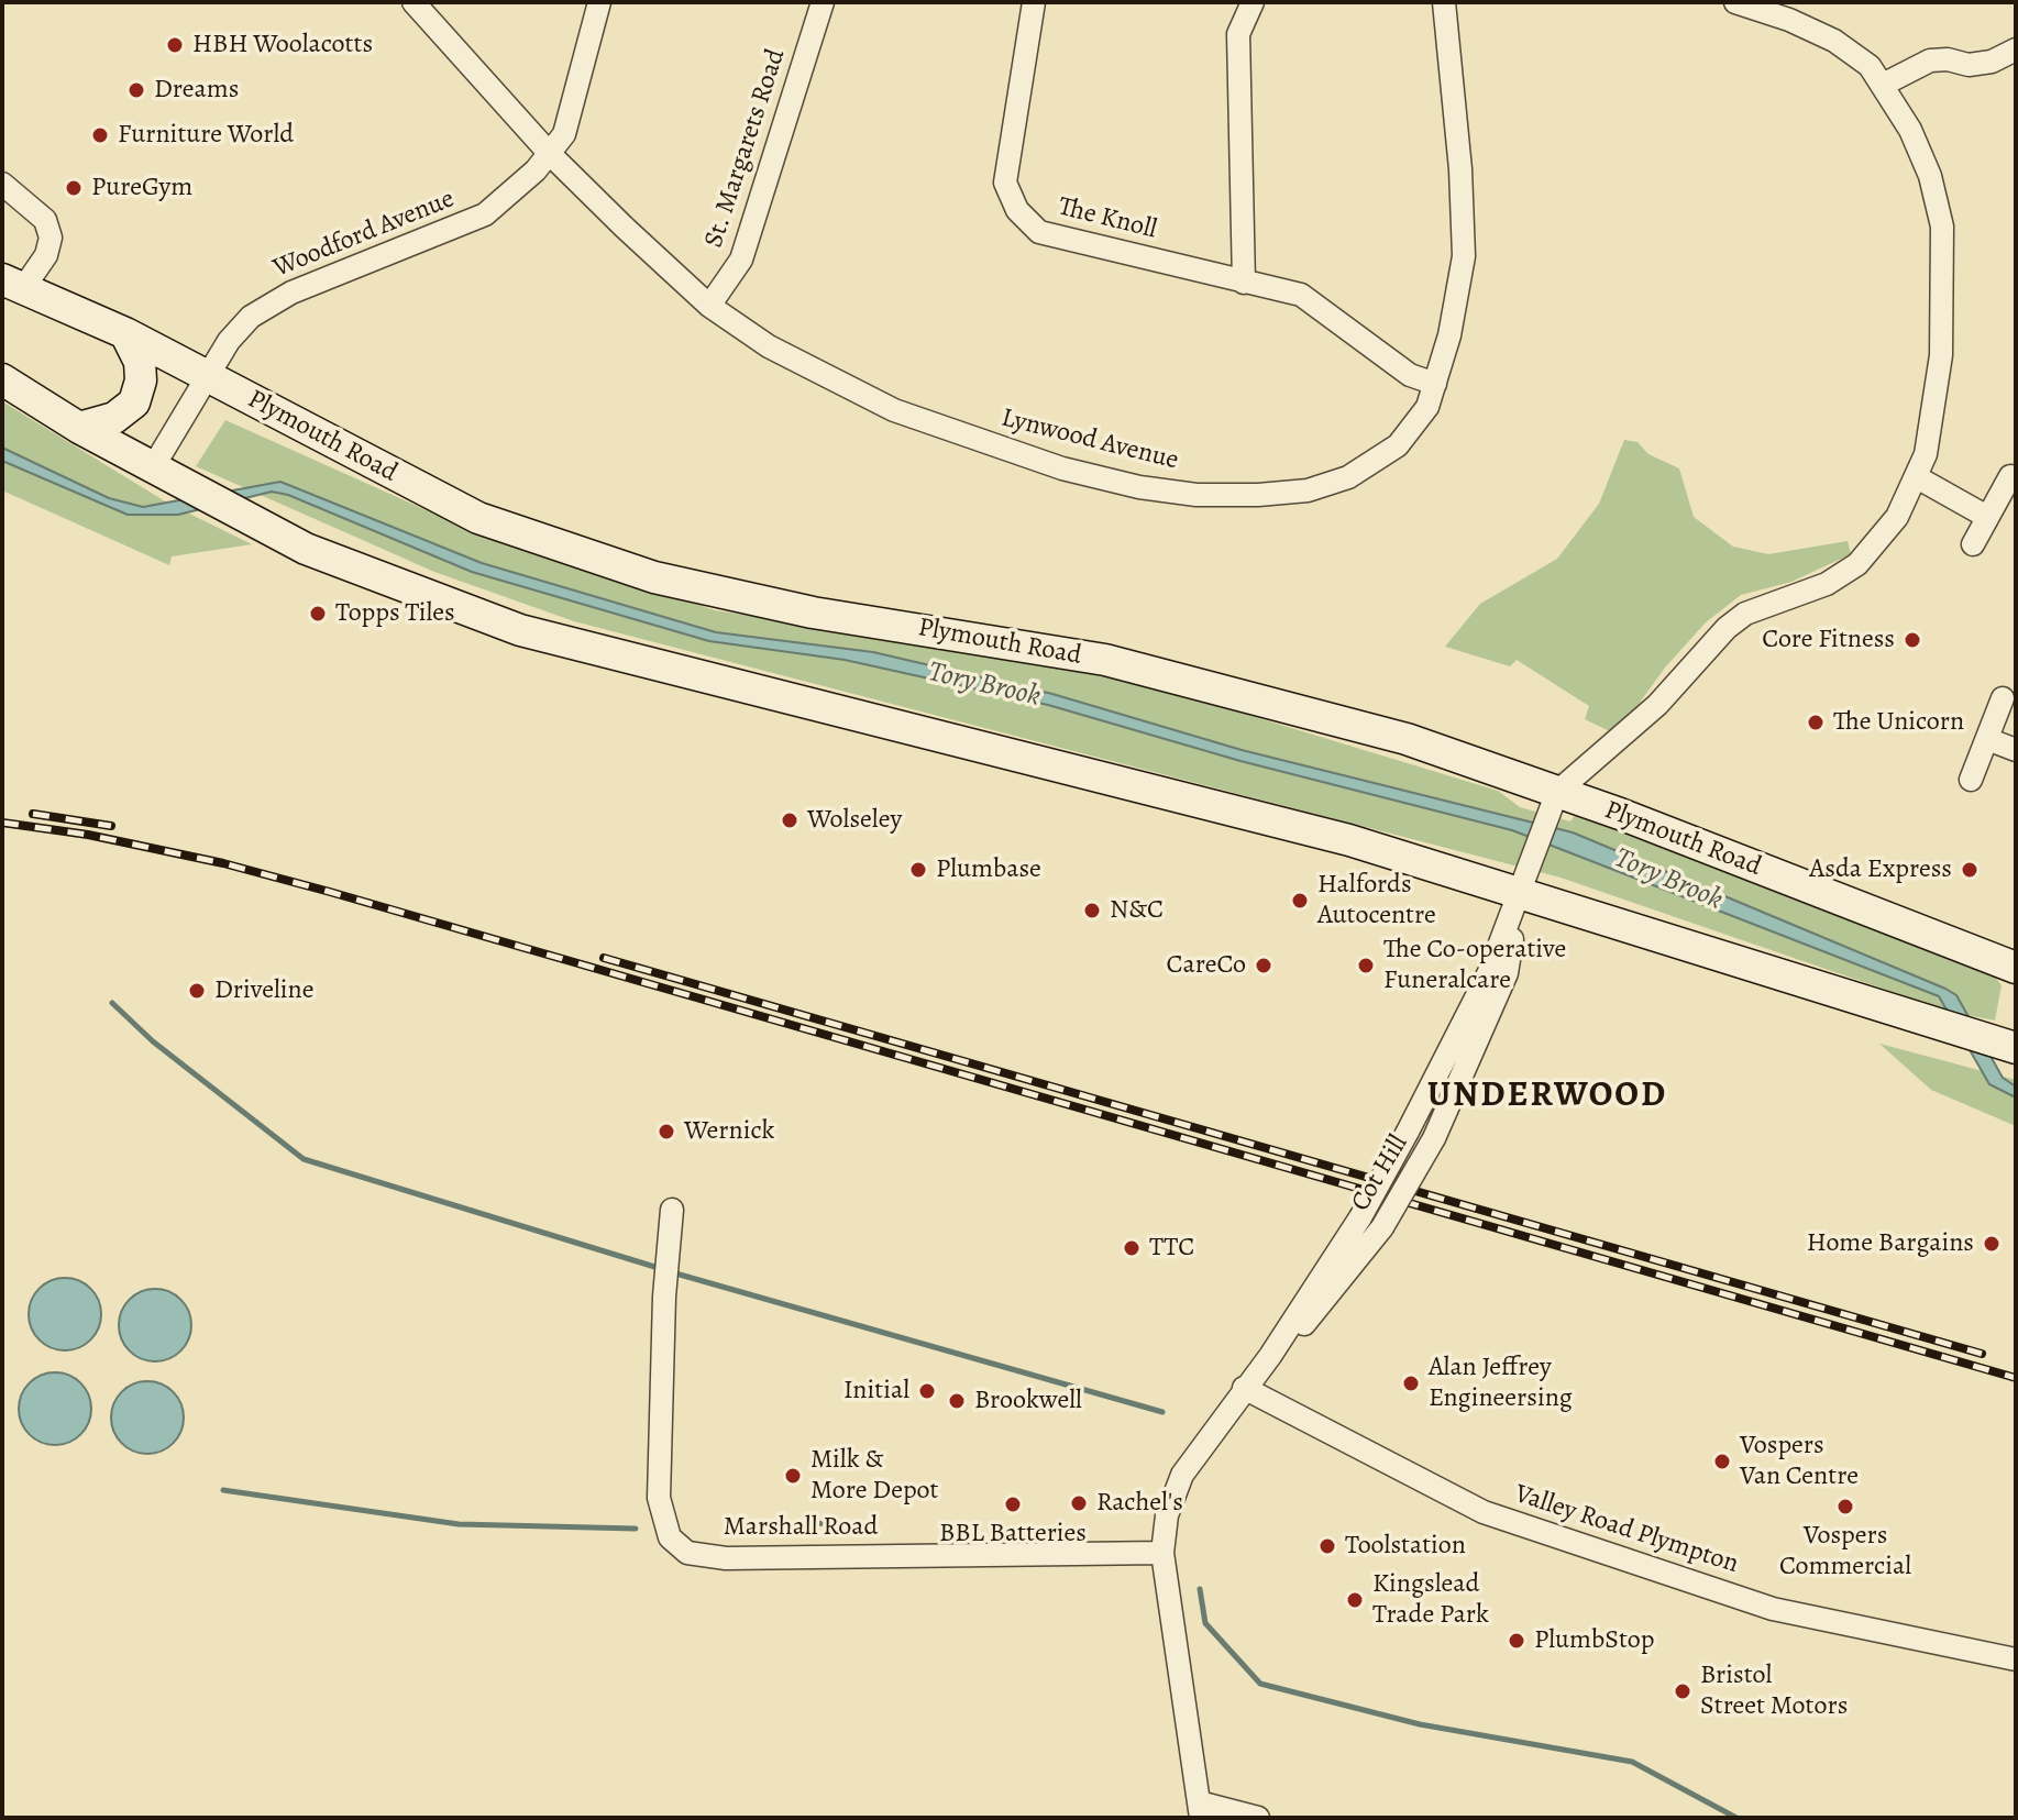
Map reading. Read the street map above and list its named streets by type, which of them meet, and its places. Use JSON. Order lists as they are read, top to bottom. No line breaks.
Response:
{"streets":{"main road":["Plymouth Road"],"street":["St. Margarets Road","The Knoll","Woodford Avenue","Lynwood Avenue","Cot Hill","Marshall Road","Valley Road Plympton"]},"crossings":[["St. Margarets Road","Lynwood Avenue"],["The Knoll","Lynwood Avenue"],["Woodford Avenue","Plymouth Road"],["Woodford Avenue","Lynwood Avenue"],["Plymouth Road","Cot Hill"],["Cot Hill","Marshall Road"],["Cot Hill","Valley Road Plympton"]],"districts":["UNDERWOOD"],"water":["Tory Brook"],"places":["HBH Woolacotts","Dreams","Furniture World","PureGym","Topps Tiles","Core Fitness","The Unicorn","Wolseley","Plumbase","Asda Express","Halfords Autocentre","N&C","CareCo","The Co-operative Funeralcare","Driveline","Wernick","Home Bargains","TTC","Alan Jeffrey Engineersing","Initial","Brookwell","Vospers Van Centre","Milk & More Depot","Rachel's","BBL Batteries","Vospers Commercial","Toolstation","Kingslead Trade Park","PlumbStop","Bristol Street Motors"]}
